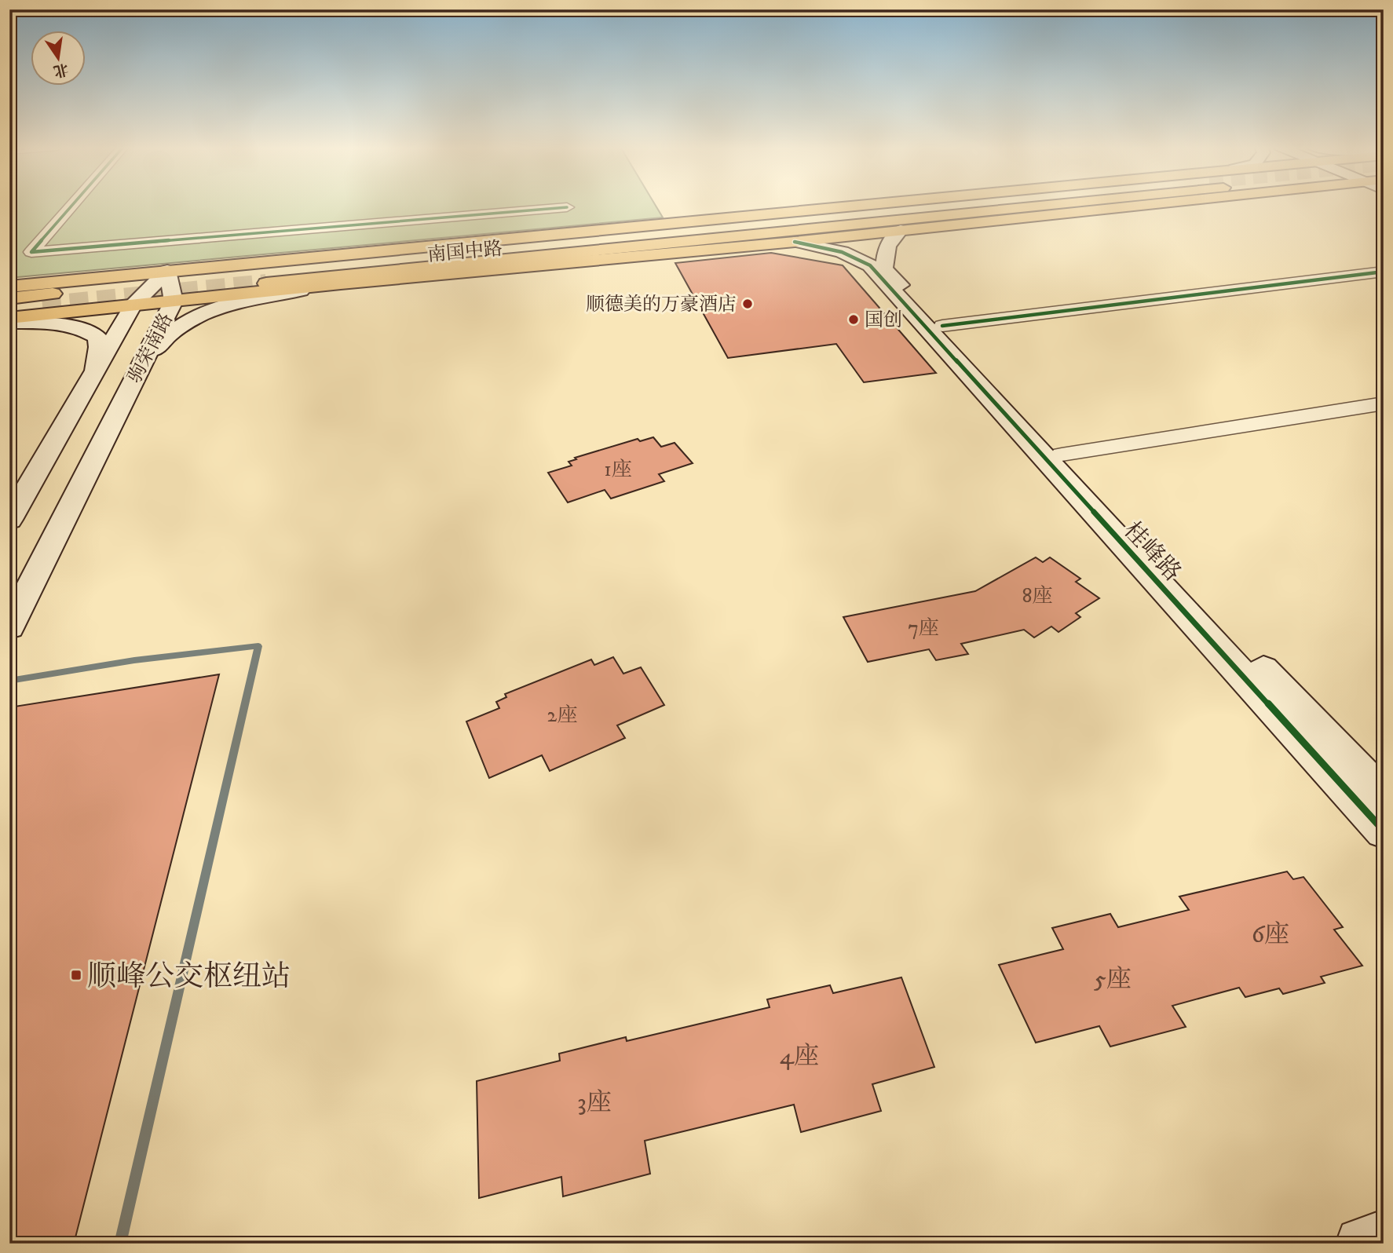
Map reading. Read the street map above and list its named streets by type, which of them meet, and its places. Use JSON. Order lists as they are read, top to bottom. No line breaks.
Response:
{"streets":{"main road":["南国中路"],"street":["驹荣南路","桂峰路"]},"crossings":[["南国中路","驹荣南路"],["南国中路","桂峰路"]],"places":{"other":["顺德美的万豪酒店","国创"],"transit":["顺峰公交枢纽站"]},"house_numbers":["1座","8座","7座","2座","6座","5座","4座","3座"],"north":"bottom"}
